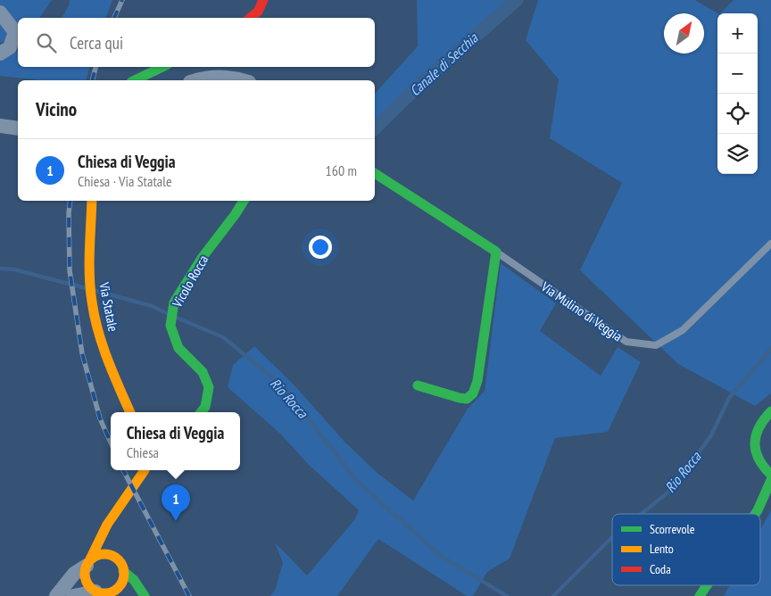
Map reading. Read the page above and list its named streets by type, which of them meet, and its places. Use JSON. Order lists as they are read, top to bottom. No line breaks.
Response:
{"streets":{"street":["Vicolo Rocca","Via Statale","Via Mulino di Veggia"]},"water":["Canale di Secchia","Rio Rocca"],"legend":["Scorrevole","Lento","Coda"],"north":"top right","page":{"map_buttons":["+","−"],"search":"Cerca qui","heading":"Vicino","list":[{"mark":"1","name":"Chiesa di Veggia","note":"Chiesa · Via Statale","value":"160 m"}],"popup":["Chiesa di Veggia","Chiesa"],"pins":"1"}}
